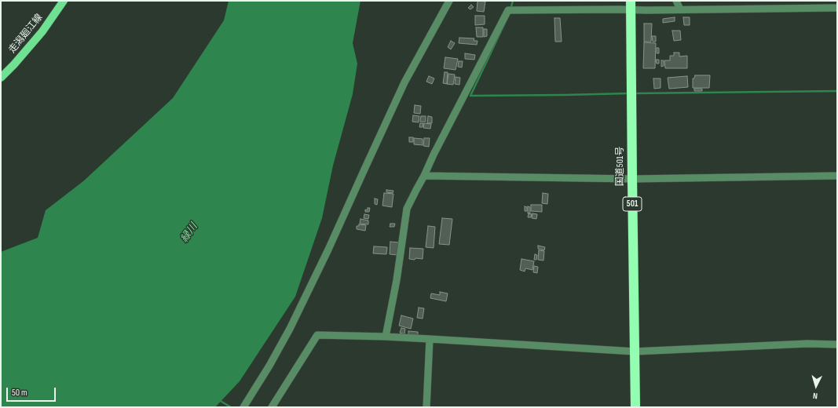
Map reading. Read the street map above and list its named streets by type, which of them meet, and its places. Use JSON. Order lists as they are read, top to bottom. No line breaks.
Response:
{"streets":{"highway":["国道501号","501"],"main road":["走潟廻江線"]},"water":["緑川"],"scale_bar":"50 m","north":"bottom"}
